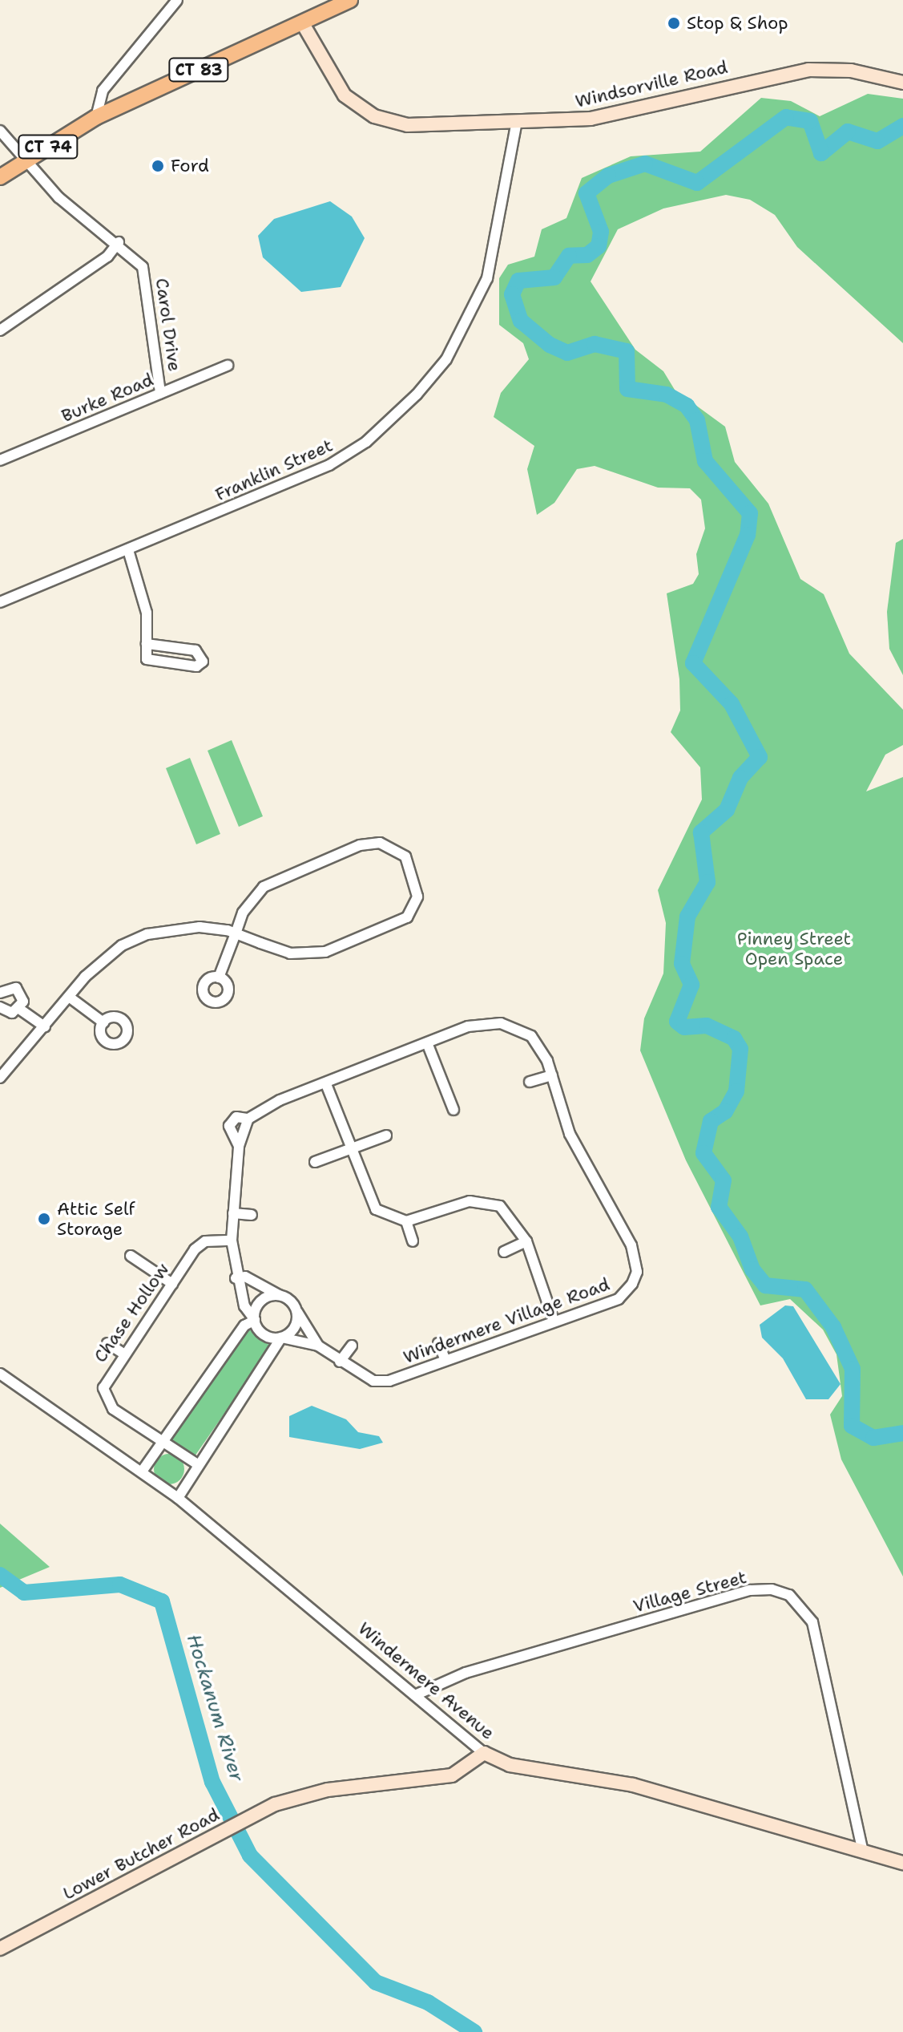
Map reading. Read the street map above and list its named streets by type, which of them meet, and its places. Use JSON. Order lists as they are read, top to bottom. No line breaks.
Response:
{"streets":{"main road":["CT 83","CT 74"],"street":["Windsorville Road","Carol Drive","Burke Road","Franklin Street","Chase Hollow","Windermere Village Road","Village Street","Windermere Avenue","Lower Butcher Road"]},"crossings":[["CT 83","Windsorville Road"],["CT 83","CT 74"],["Windsorville Road","Franklin Street"],["CT 74","Carol Drive"],["Carol Drive","Burke Road"],["Chase Hollow","Windermere Village Road"],["Village Street","Windermere Avenue"],["Windermere Avenue","Lower Butcher Road"]],"water":["Hockanum River"],"parks":["Pinney Street Open Space"],"places":["Stop & Shop","Ford","Attic Self Storage"]}
